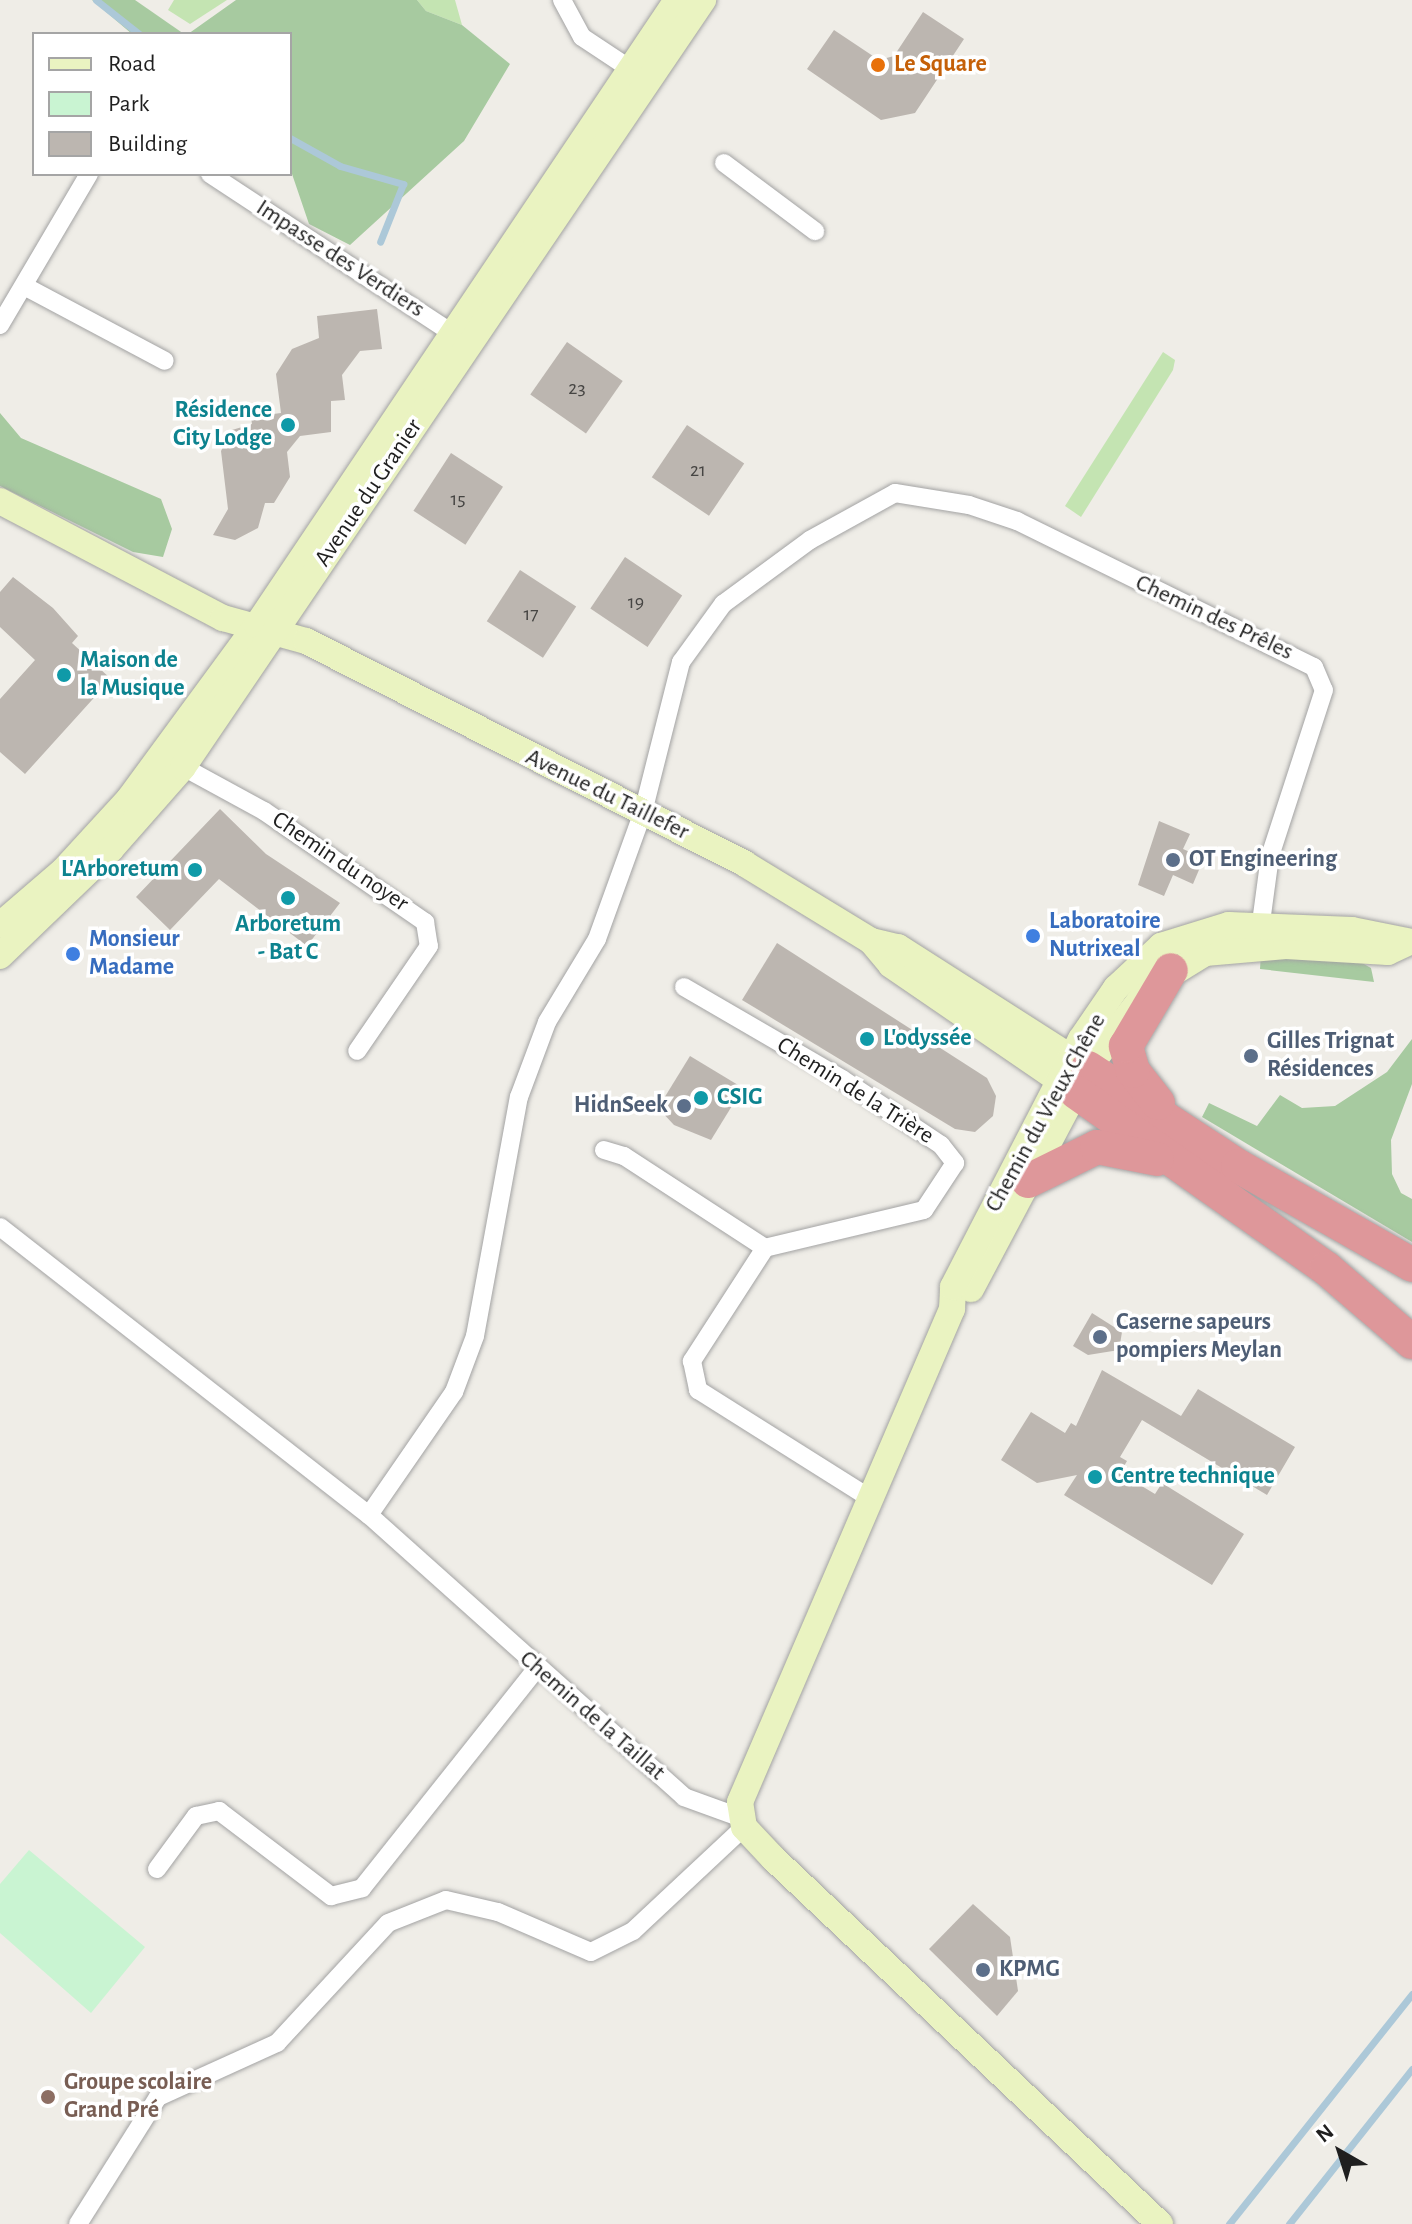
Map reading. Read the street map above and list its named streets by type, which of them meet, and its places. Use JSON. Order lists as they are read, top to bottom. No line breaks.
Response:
{"streets":{"street":["Impasse des Verdiers","Avenue du Granier","Chemin des Prêles","Avenue du Taillefer","Chemin du noyer","Chemin de la Trière","Chemin du Vieux Chêne","Chemin de la Taillat"]},"crossings":[["Impasse des Verdiers","Avenue du Granier"],["Avenue du Granier","Avenue du Taillefer"],["Avenue du Granier","Chemin du noyer"],["Chemin des Prêles","Avenue du Taillefer"],["Chemin des Prêles","Chemin du Vieux Chêne"],["Chemin des Prêles","Chemin de la Taillat"],["Avenue du Taillefer","Chemin du Vieux Chêne"],["Chemin du Vieux Chêne","Chemin de la Taillat"]],"places":["Le Square","Résidence City Lodge","Maison de la Musique","OT Engineering","L'Arboretum","Arboretum - Bat C","Laboratoire Nutrixeal","Monsieur Madame","L'odyssée","Gilles Trignat Résidences","CSIG","HidnSeek","Caserne sapeurs pompiers Meylan","Centre technique","KPMG","Groupe scolaire Grand Pré"],"house_numbers":["23","21","15","19","17"],"legend":["Road","Park","Building"],"north":"top left"}
